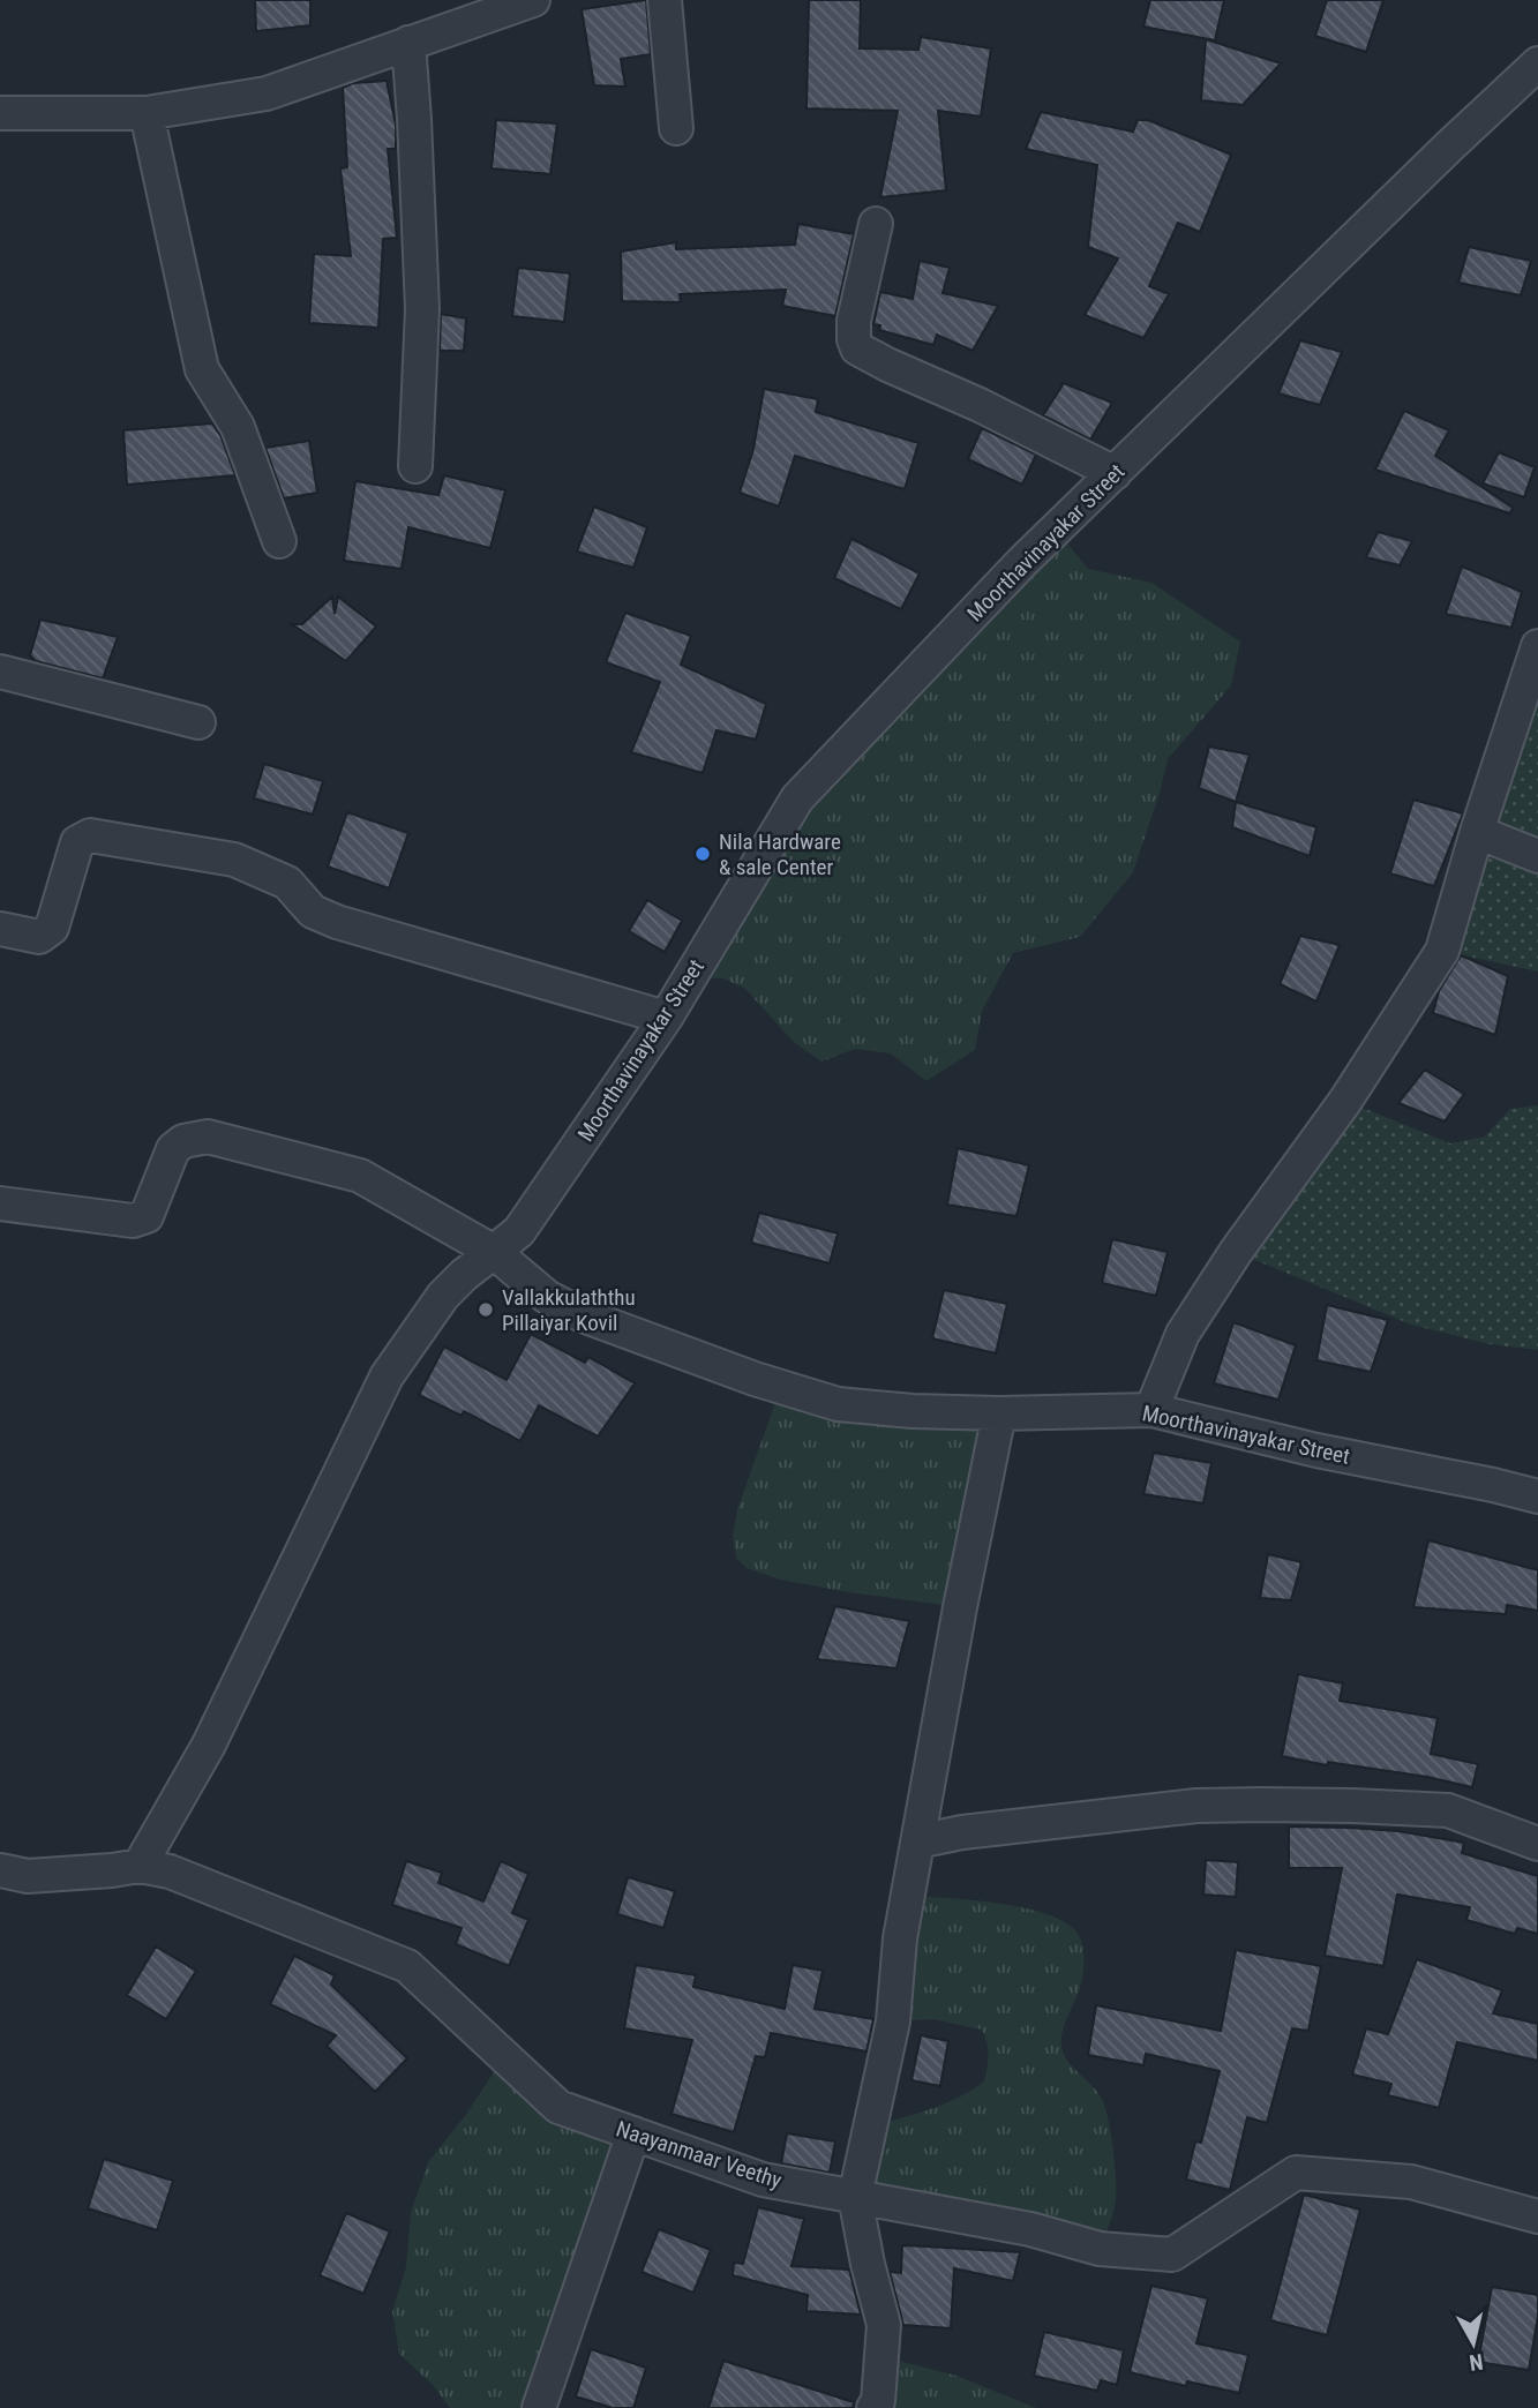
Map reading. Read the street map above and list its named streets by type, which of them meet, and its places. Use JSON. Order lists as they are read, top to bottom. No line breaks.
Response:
{"streets":{"street":["Moorthavinayakar Street","Naayanmaar Veethy"]},"places":["Nila Hardware & sale Center","Vallakkulaththu Pillaiyar Kovil"],"north":"bottom"}
